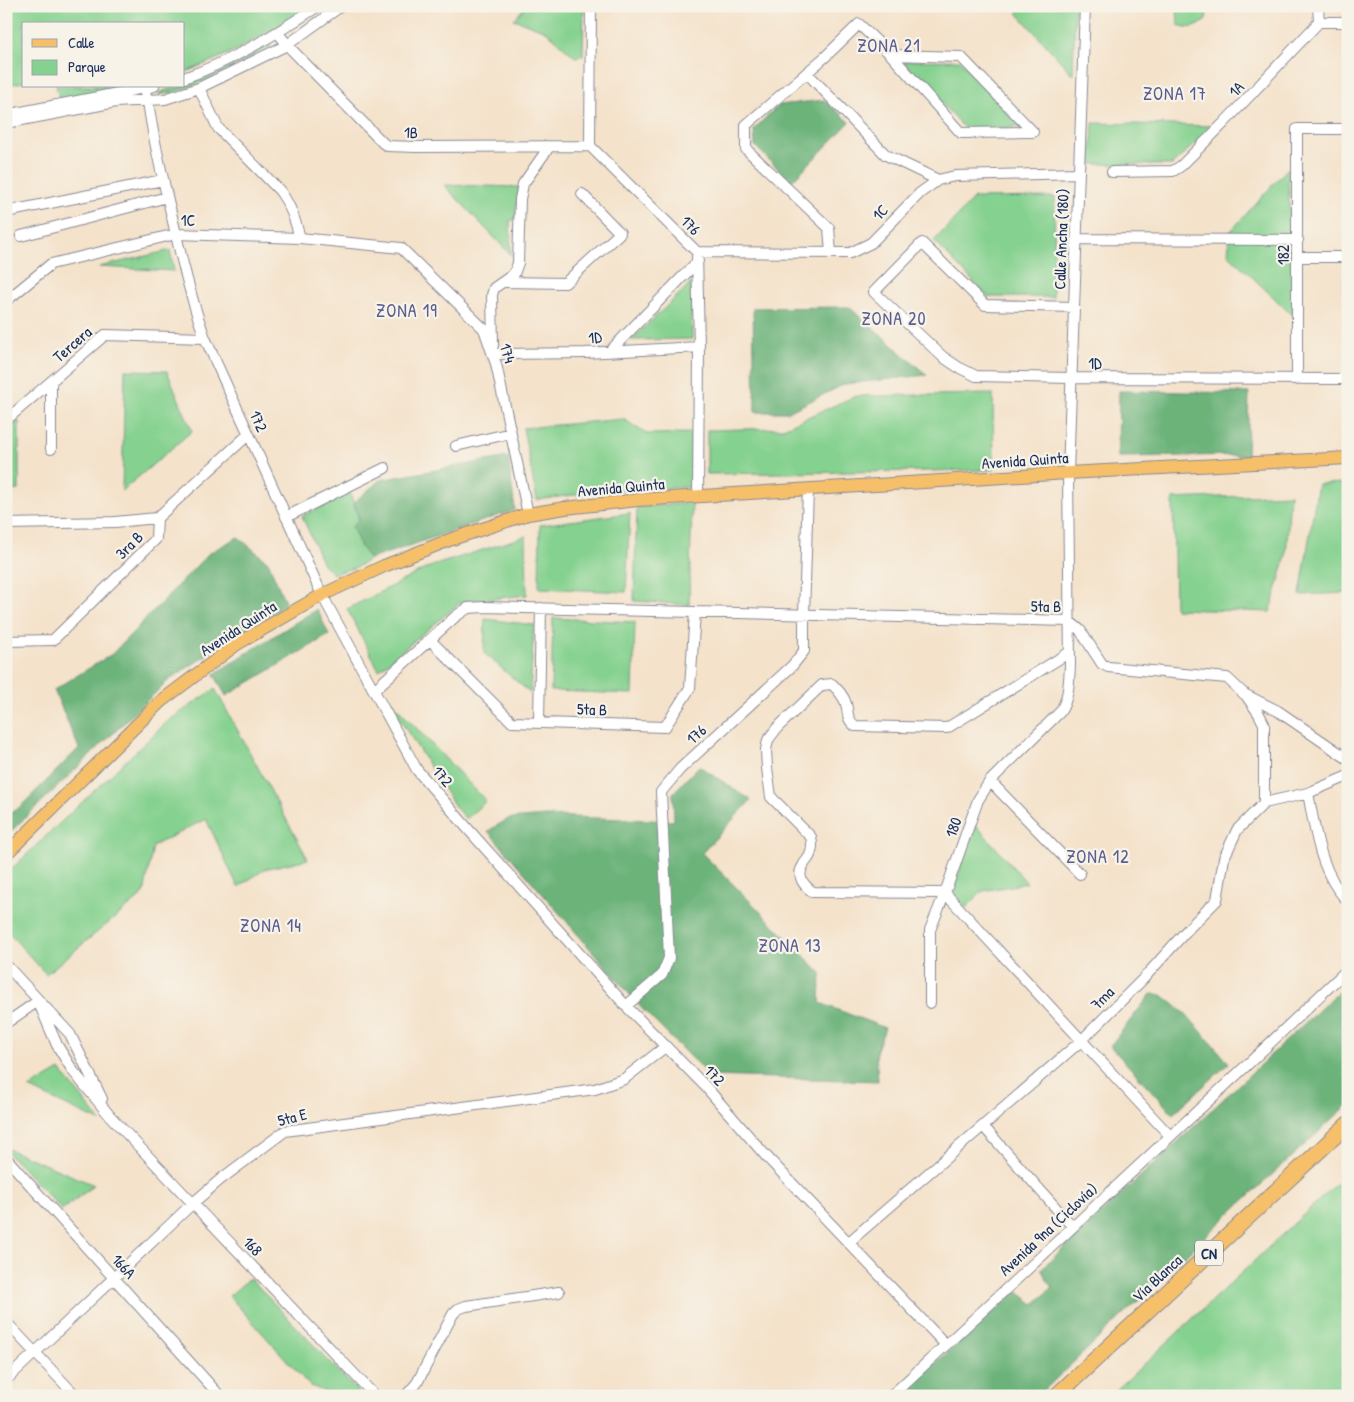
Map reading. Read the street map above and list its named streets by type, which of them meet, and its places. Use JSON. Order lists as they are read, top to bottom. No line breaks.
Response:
{"streets":{"highway":["CN","Vía Blanca"],"main road":["Avenida Quinta"],"street":["1A","1B","1C","176","Calle Ancha (180)","182","1D","Tercera","174","172","3ra B","5ta B","180","7ma","5ta E","Avenida 9na (Ciclovía)","168","166A"]},"crossings":[["1B","176"],["1C","176"],["1C","Calle Ancha (180)"],["1C","174"],["1C","172"],["176","1D"],["176","172"],["176","Avenida Quinta"],["176","5ta B"],["Calle Ancha (180)","1D"],["Calle Ancha (180)","Avenida Quinta"],["Calle Ancha (180)","180"],["182","1D"],["1D","174"],["Tercera","172"],["174","Avenida Quinta"],["172","Avenida Quinta"],["172","3ra B"],["172","5ta B"],["172","7ma"],["172","5ta E"],["172","Avenida 9na (Ciclovía)"],["Avenida Quinta","180"],["5ta B","180"],["5ta E","168"],["5ta E","166A"]],"districts":["ZONA 21","ZONA 17","ZONA 19","ZONA 20","ZONA 12","ZONA 14","ZONA 13"],"legend":["Calle","Parque"]}
